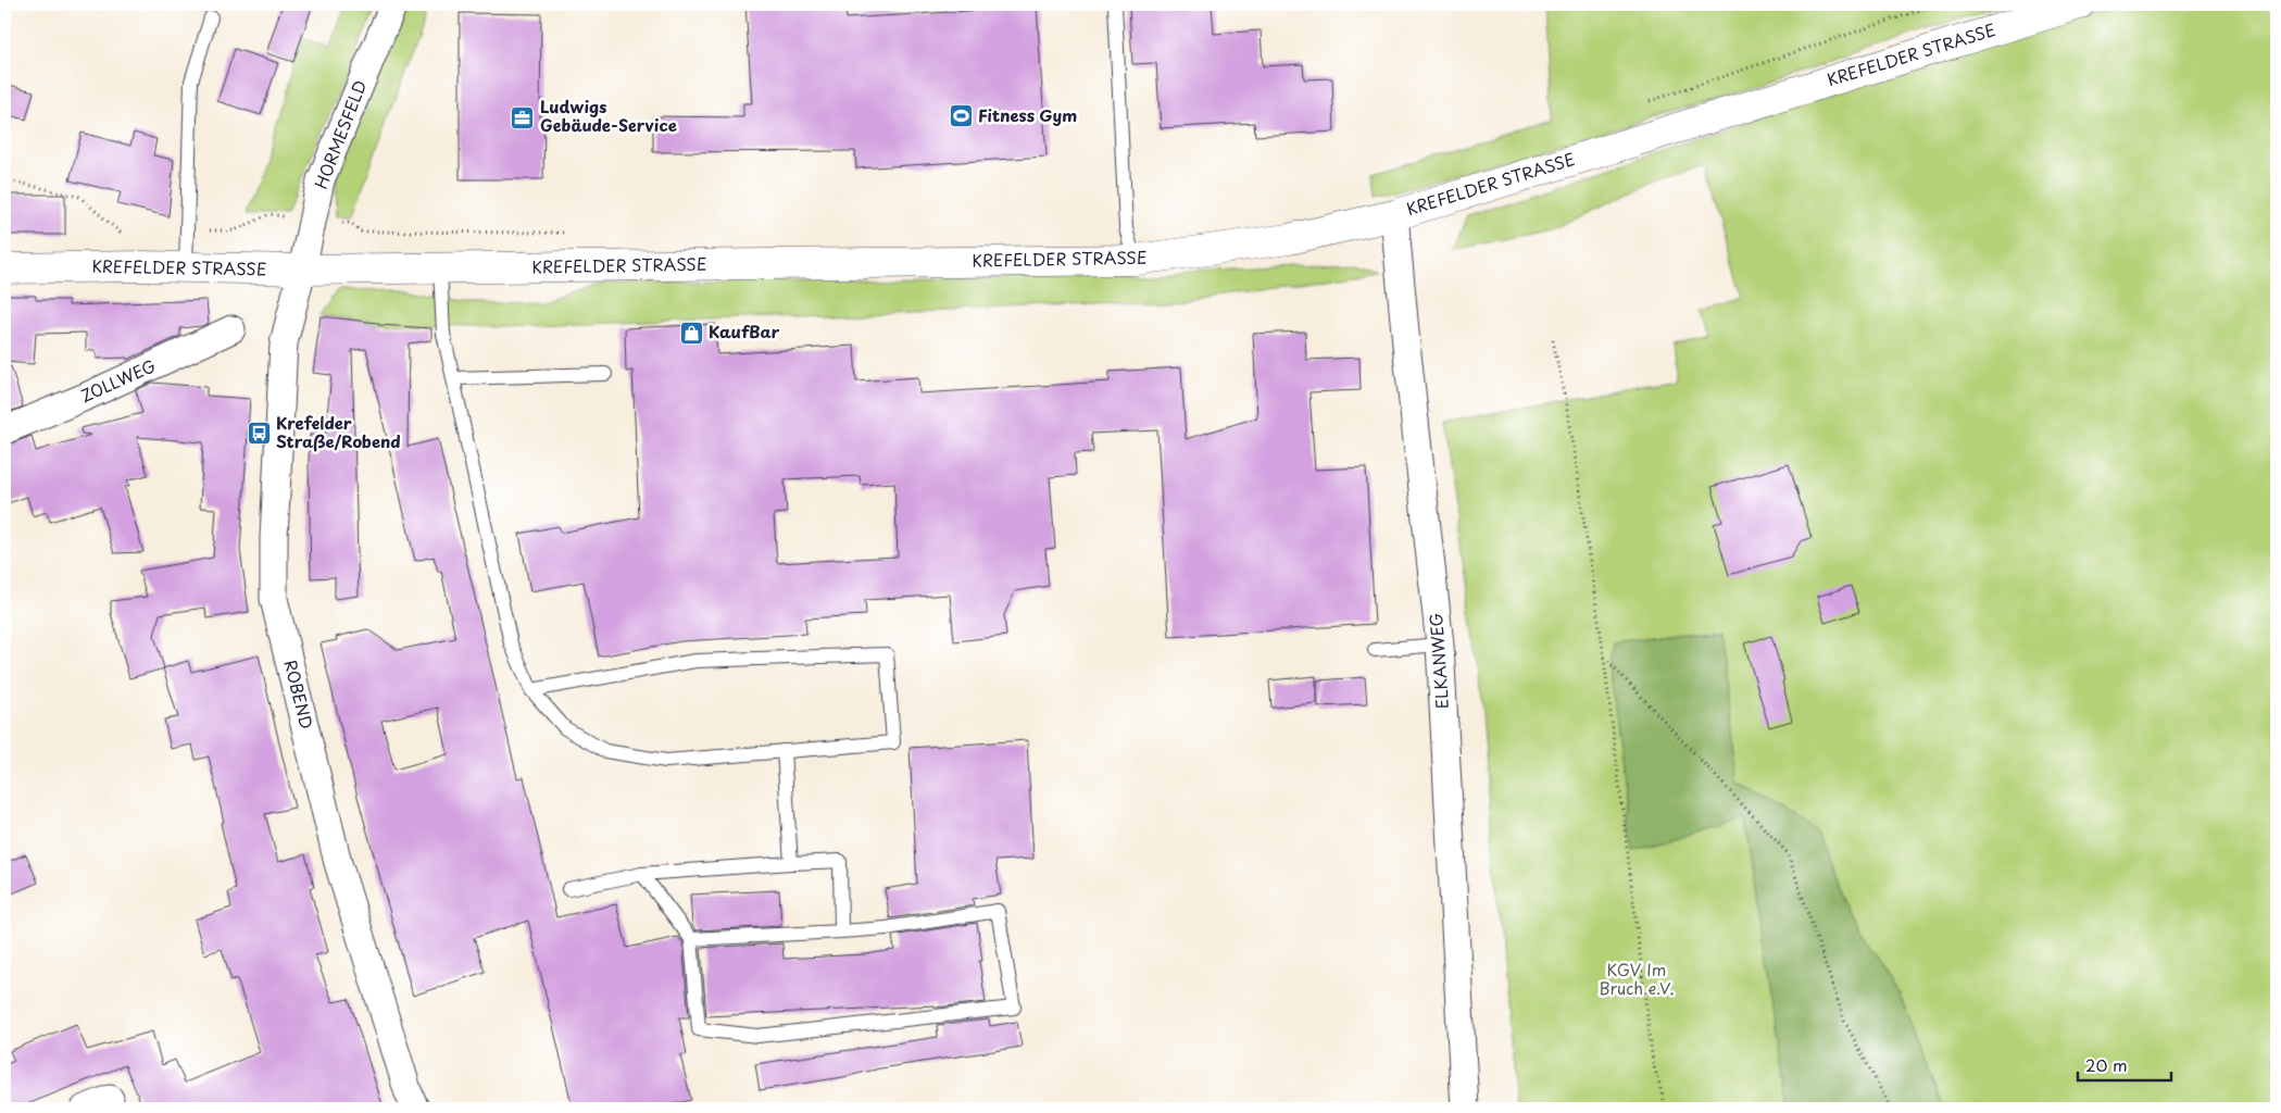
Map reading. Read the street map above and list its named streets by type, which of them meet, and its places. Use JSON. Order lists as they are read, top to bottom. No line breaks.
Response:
{"streets":{"main road":["KREFELDER STRASSE"],"street":["HORMESFELD","ZOLLWEG","ELKANWEG","ROBEND"]},"crossings":[["KREFELDER STRASSE","HORMESFELD"],["KREFELDER STRASSE","ELKANWEG"],["KREFELDER STRASSE","ROBEND"],["HORMESFELD","ROBEND"]],"parks":["KGV Im Bruch e.V."],"places":{"sports":["Fitness Gym"],"office":["Ludwigs Gebäude-Service"],"shop":["KaufBar"],"bus stop":["Krefelder Straße/Robend"]},"scale_bar":"20 m"}
